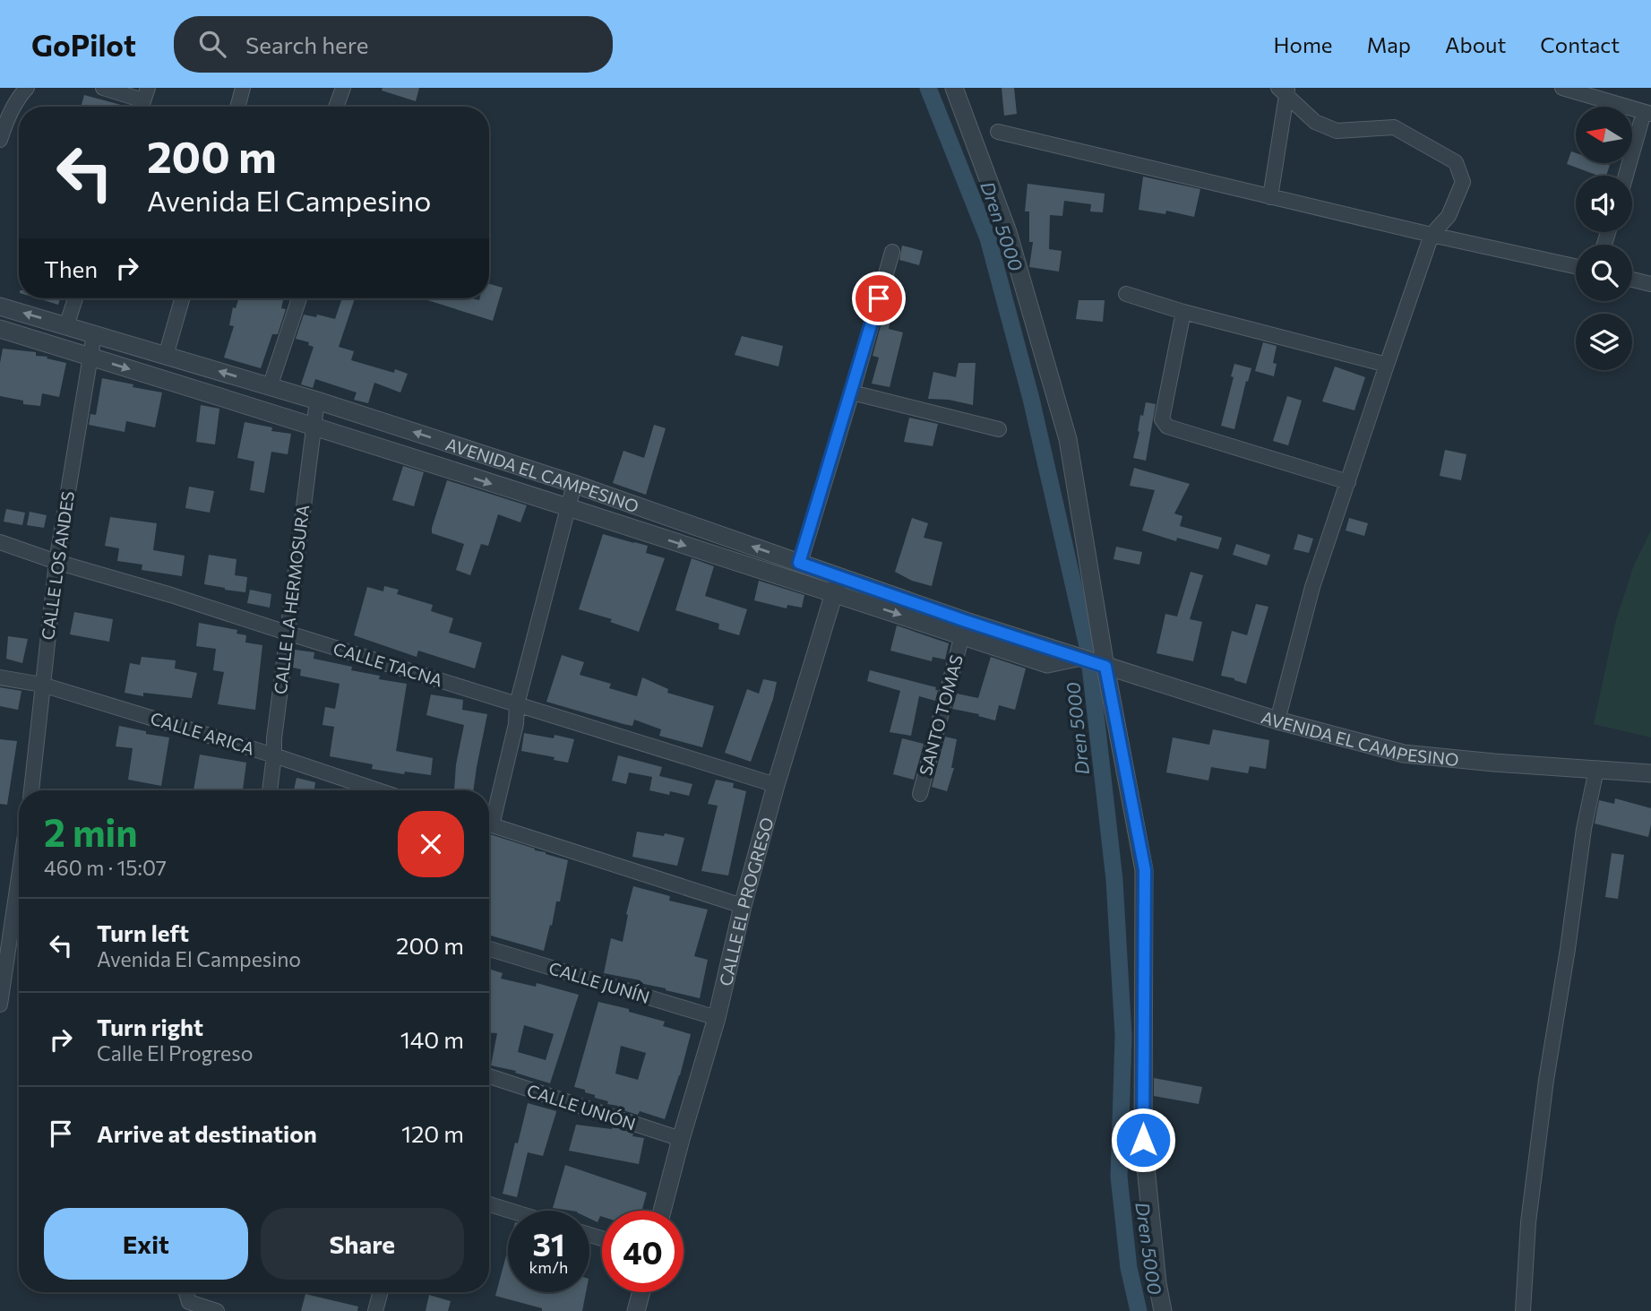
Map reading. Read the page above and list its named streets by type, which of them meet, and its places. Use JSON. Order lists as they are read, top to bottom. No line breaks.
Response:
{"streets":{"street":["AVENIDA EL CAMPESINO","CALLE LOS ANDES","CALLE LA HERMOSURA","CALLE TACNA","SANTO TOMAS","CALLE ARICA","CALLE EL PROGRESO","CALLE JUNÍN","CALLE UNIÓN"]},"crossings":[["AVENIDA EL CAMPESINO","CALLE LOS ANDES"],["AVENIDA EL CAMPESINO","CALLE LA HERMOSURA"],["AVENIDA EL CAMPESINO","SANTO TOMAS"],["AVENIDA EL CAMPESINO","CALLE EL PROGRESO"],["CALLE LOS ANDES","CALLE TACNA"],["CALLE LOS ANDES","CALLE ARICA"],["CALLE LA HERMOSURA","CALLE TACNA"],["CALLE LA HERMOSURA","CALLE ARICA"],["CALLE TACNA","CALLE EL PROGRESO"],["CALLE EL PROGRESO","CALLE JUNÍN"],["CALLE EL PROGRESO","CALLE UNIÓN"]],"water":["Dren 5000"],"north":"left","page":{"header":"GoPilot","search":"Search here","nav":["Home","Map","About","Contact"],"turn":["200 m","Avenida El Campesino"],"then":"Then","heading":["2 min","460 m · 15:07"],"list":[{"name":"Turn left","note":"Avenida El Campesino","value":"200 m"},{"name":"Turn right","note":"Calle El Progreso","value":"140 m"},{"name":"Arrive at destination","value":"120 m"}],"buttons":["Exit","Share"],"speed":"31 km/h","limit":"40"}}
